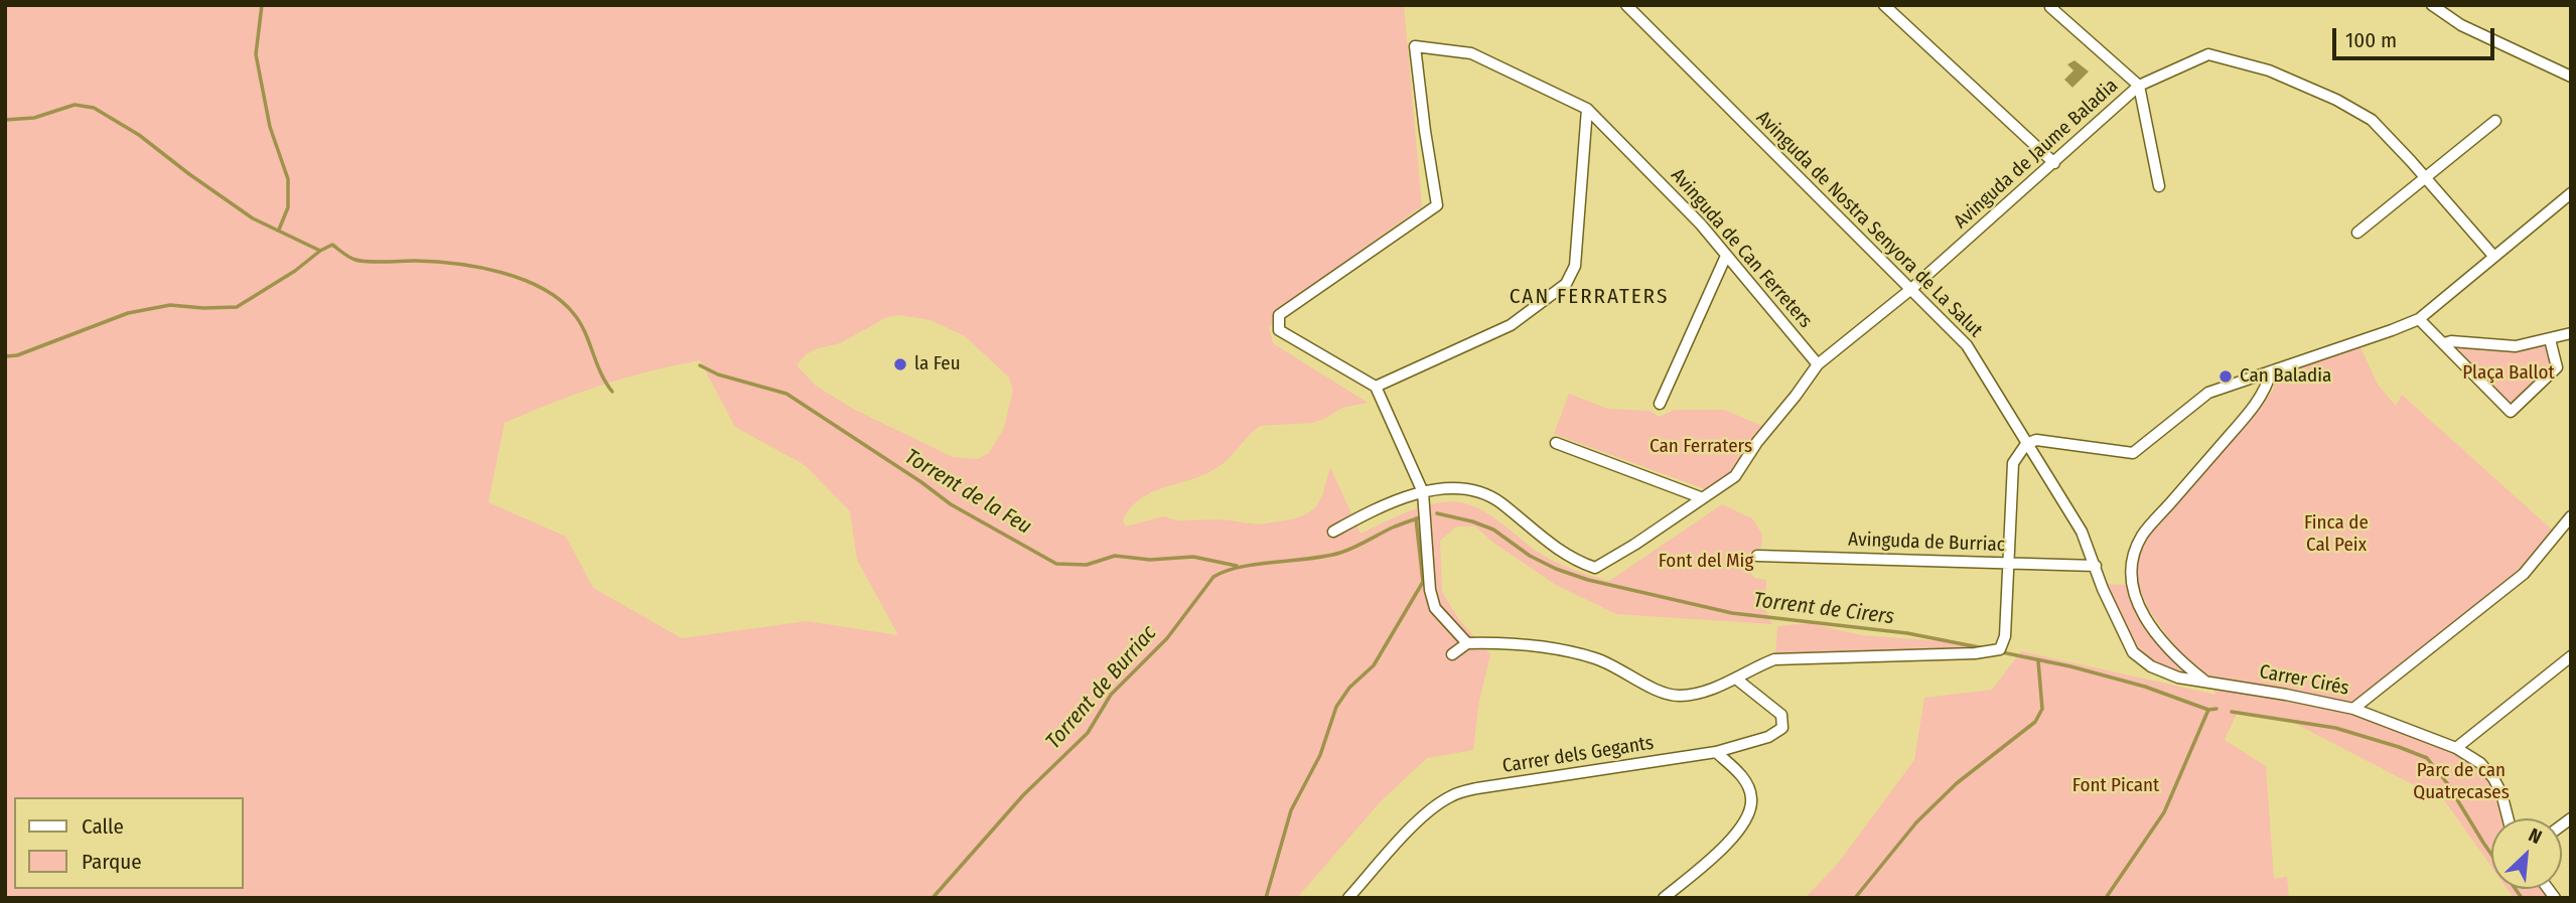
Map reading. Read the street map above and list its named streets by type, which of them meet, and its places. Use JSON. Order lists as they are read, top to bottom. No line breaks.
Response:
{"streets":{"street":["Avinguda de Jaume Baladia","Avinguda de Nostra Senyora de La Salut","Avinguda de Can Ferreters","Avinguda de Burriac","Carrer Cirés","Carrer dels Gegants"]},"crossings":[["Avinguda de Jaume Baladia","Avinguda de Nostra Senyora de La Salut"],["Avinguda de Jaume Baladia","Avinguda de Can Ferreters"],["Avinguda de Nostra Senyora de La Salut","Avinguda de Burriac"],["Avinguda de Nostra Senyora de La Salut","Carrer Cirés"],["Avinguda de Burriac","Carrer Cirés"]],"districts":["CAN FERRATERS"],"water":["Torrent de la Feu","Torrent de Cirers","Torrent de Burriac"],"parks":["Plaça Ballot","Can Ferraters","Finca de Cal Peix","Font del Mig","Parc de can Quatrecases","Font Picant"],"places":["la Feu","Can Baladia"],"legend":["Calle","Parque"],"scale_bar":"100 m","north":"top right"}
